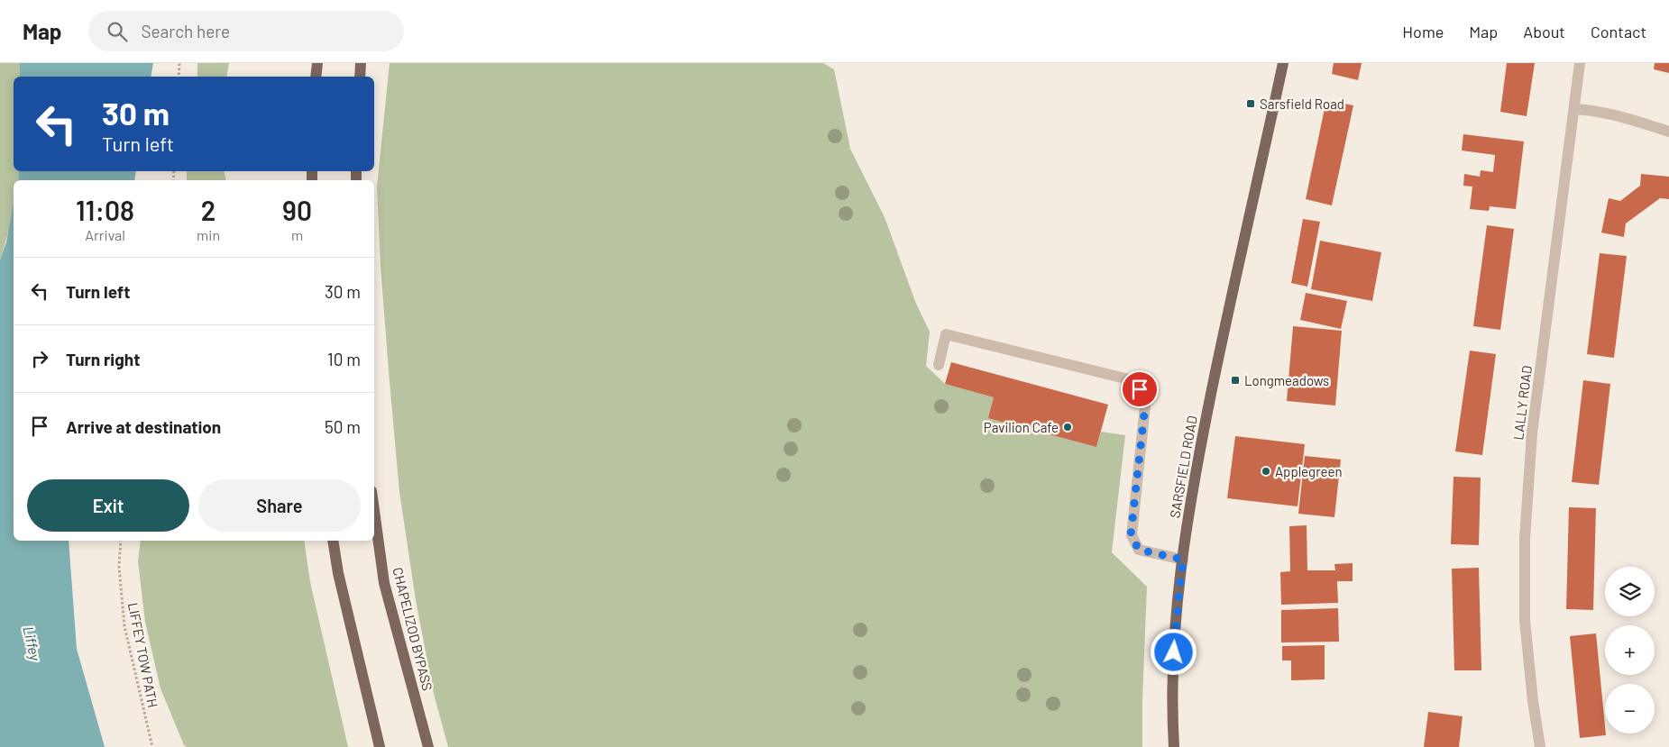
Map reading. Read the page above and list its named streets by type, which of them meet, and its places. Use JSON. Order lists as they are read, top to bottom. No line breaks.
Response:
{"streets":{"main road":["SARSFIELD ROAD","CHAPELIZOD BYPASS"],"street":["LALLY ROAD"],"path":["LIFFEY TOW PATH"]},"water":["Liffey"],"places":{"transit":["Sarsfield Road","Longmeadows"],"other":["Pavilion Cafe","Applegreen"]},"page":{"header":"Map","search":"Search here","nav":["Home","Map","About","Contact"],"turn":["30 m","Turn left"],"eta":["11:08","Arrival","2","min","90","m"],"list":[{"name":"Turn left","value":"30 m"},{"name":"Turn right","value":"10 m"},{"name":"Arrive at destination","value":"50 m"}],"buttons":["Exit","Share"],"map_buttons":["+","−"]}}
